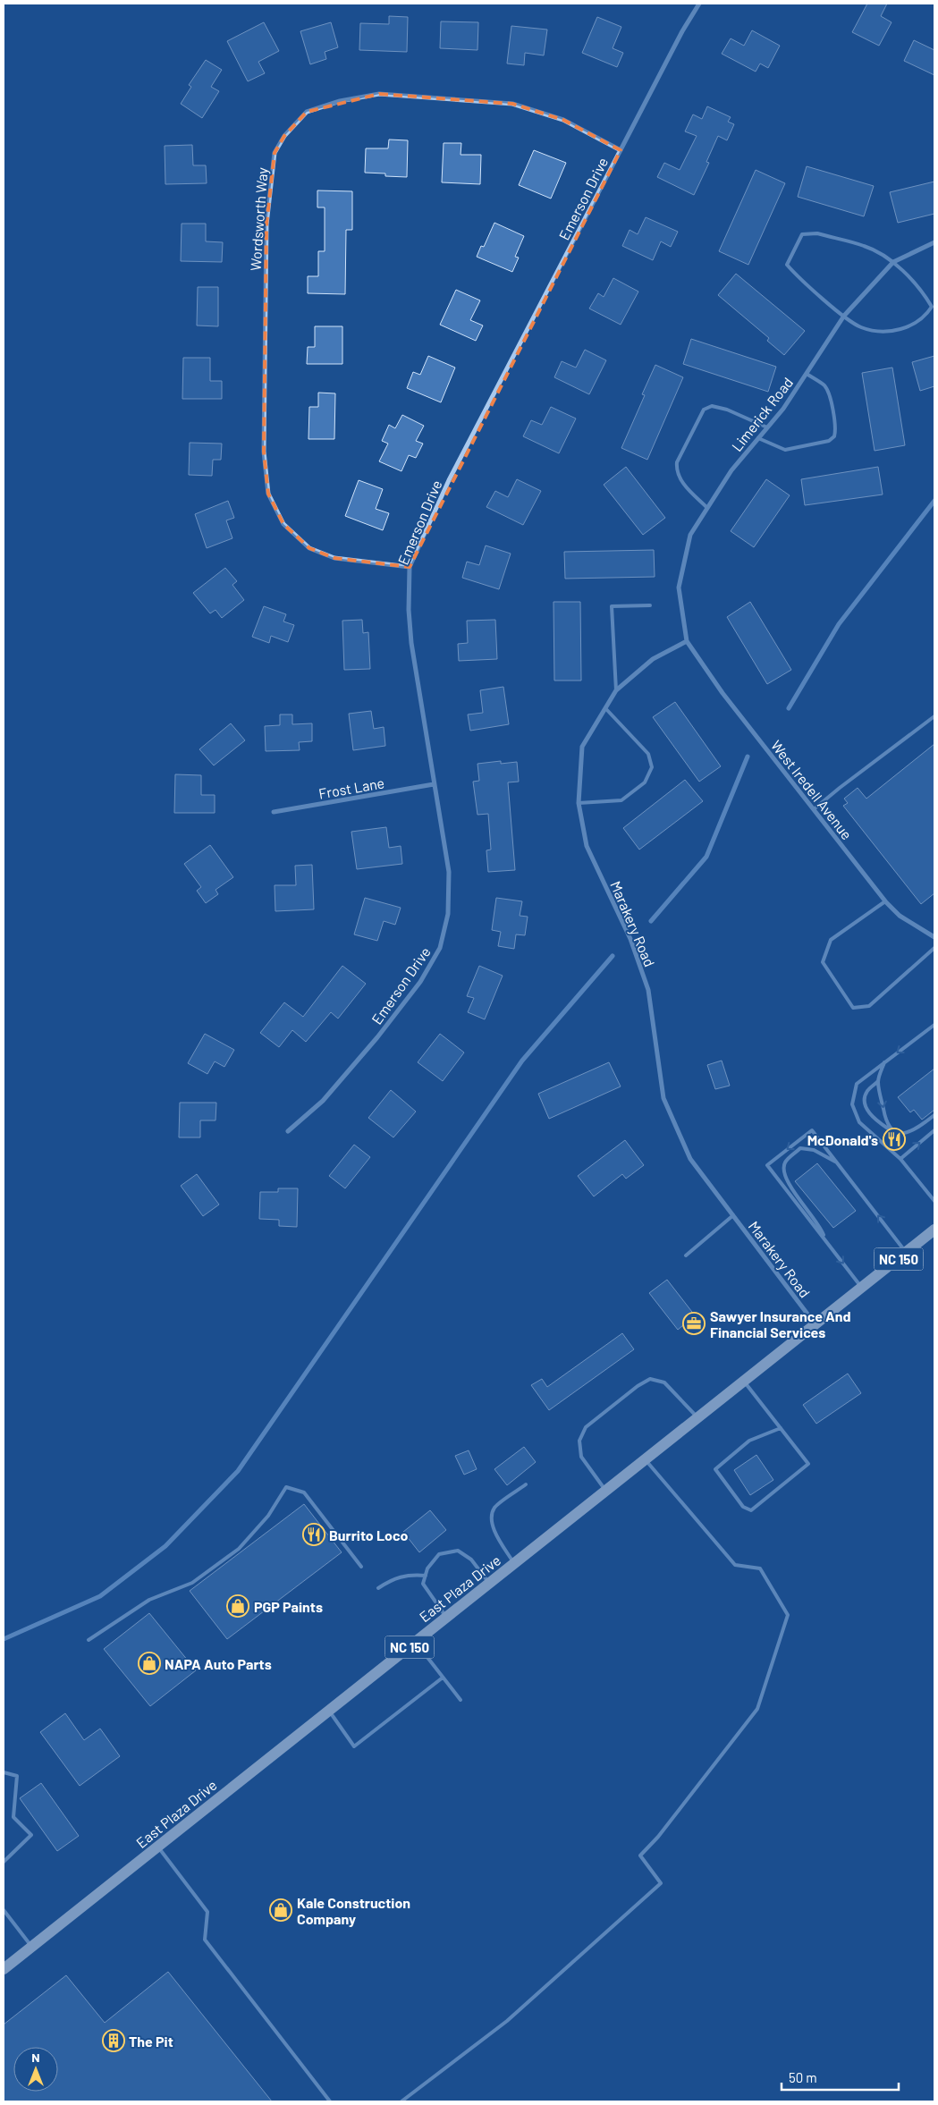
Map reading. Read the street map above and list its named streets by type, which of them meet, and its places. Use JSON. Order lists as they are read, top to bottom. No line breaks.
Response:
{"streets":{"main road":["NC 150","East Plaza Drive"],"street":["Emerson Drive","Wordsworth Way","Limerick Road","Frost Lane","West Iredell Avenue","Marakery Road"]},"crossings":[["Emerson Drive","Wordsworth Way"],["Emerson Drive","Frost Lane"],["Limerick Road","West Iredell Avenue"],["Limerick Road","Marakery Road"],["West Iredell Avenue","Marakery Road"],["Marakery Road","East Plaza Drive"]],"places":{"restaurant":["McDonald's","Burrito Loco"],"office":["Sawyer Insurance And Financial Services"],"shop":["PGP Paints","NAPA Auto Parts","Kale Construction Company"],"building":["The Pit"]},"scale_bar":"50 m","north":"top"}
